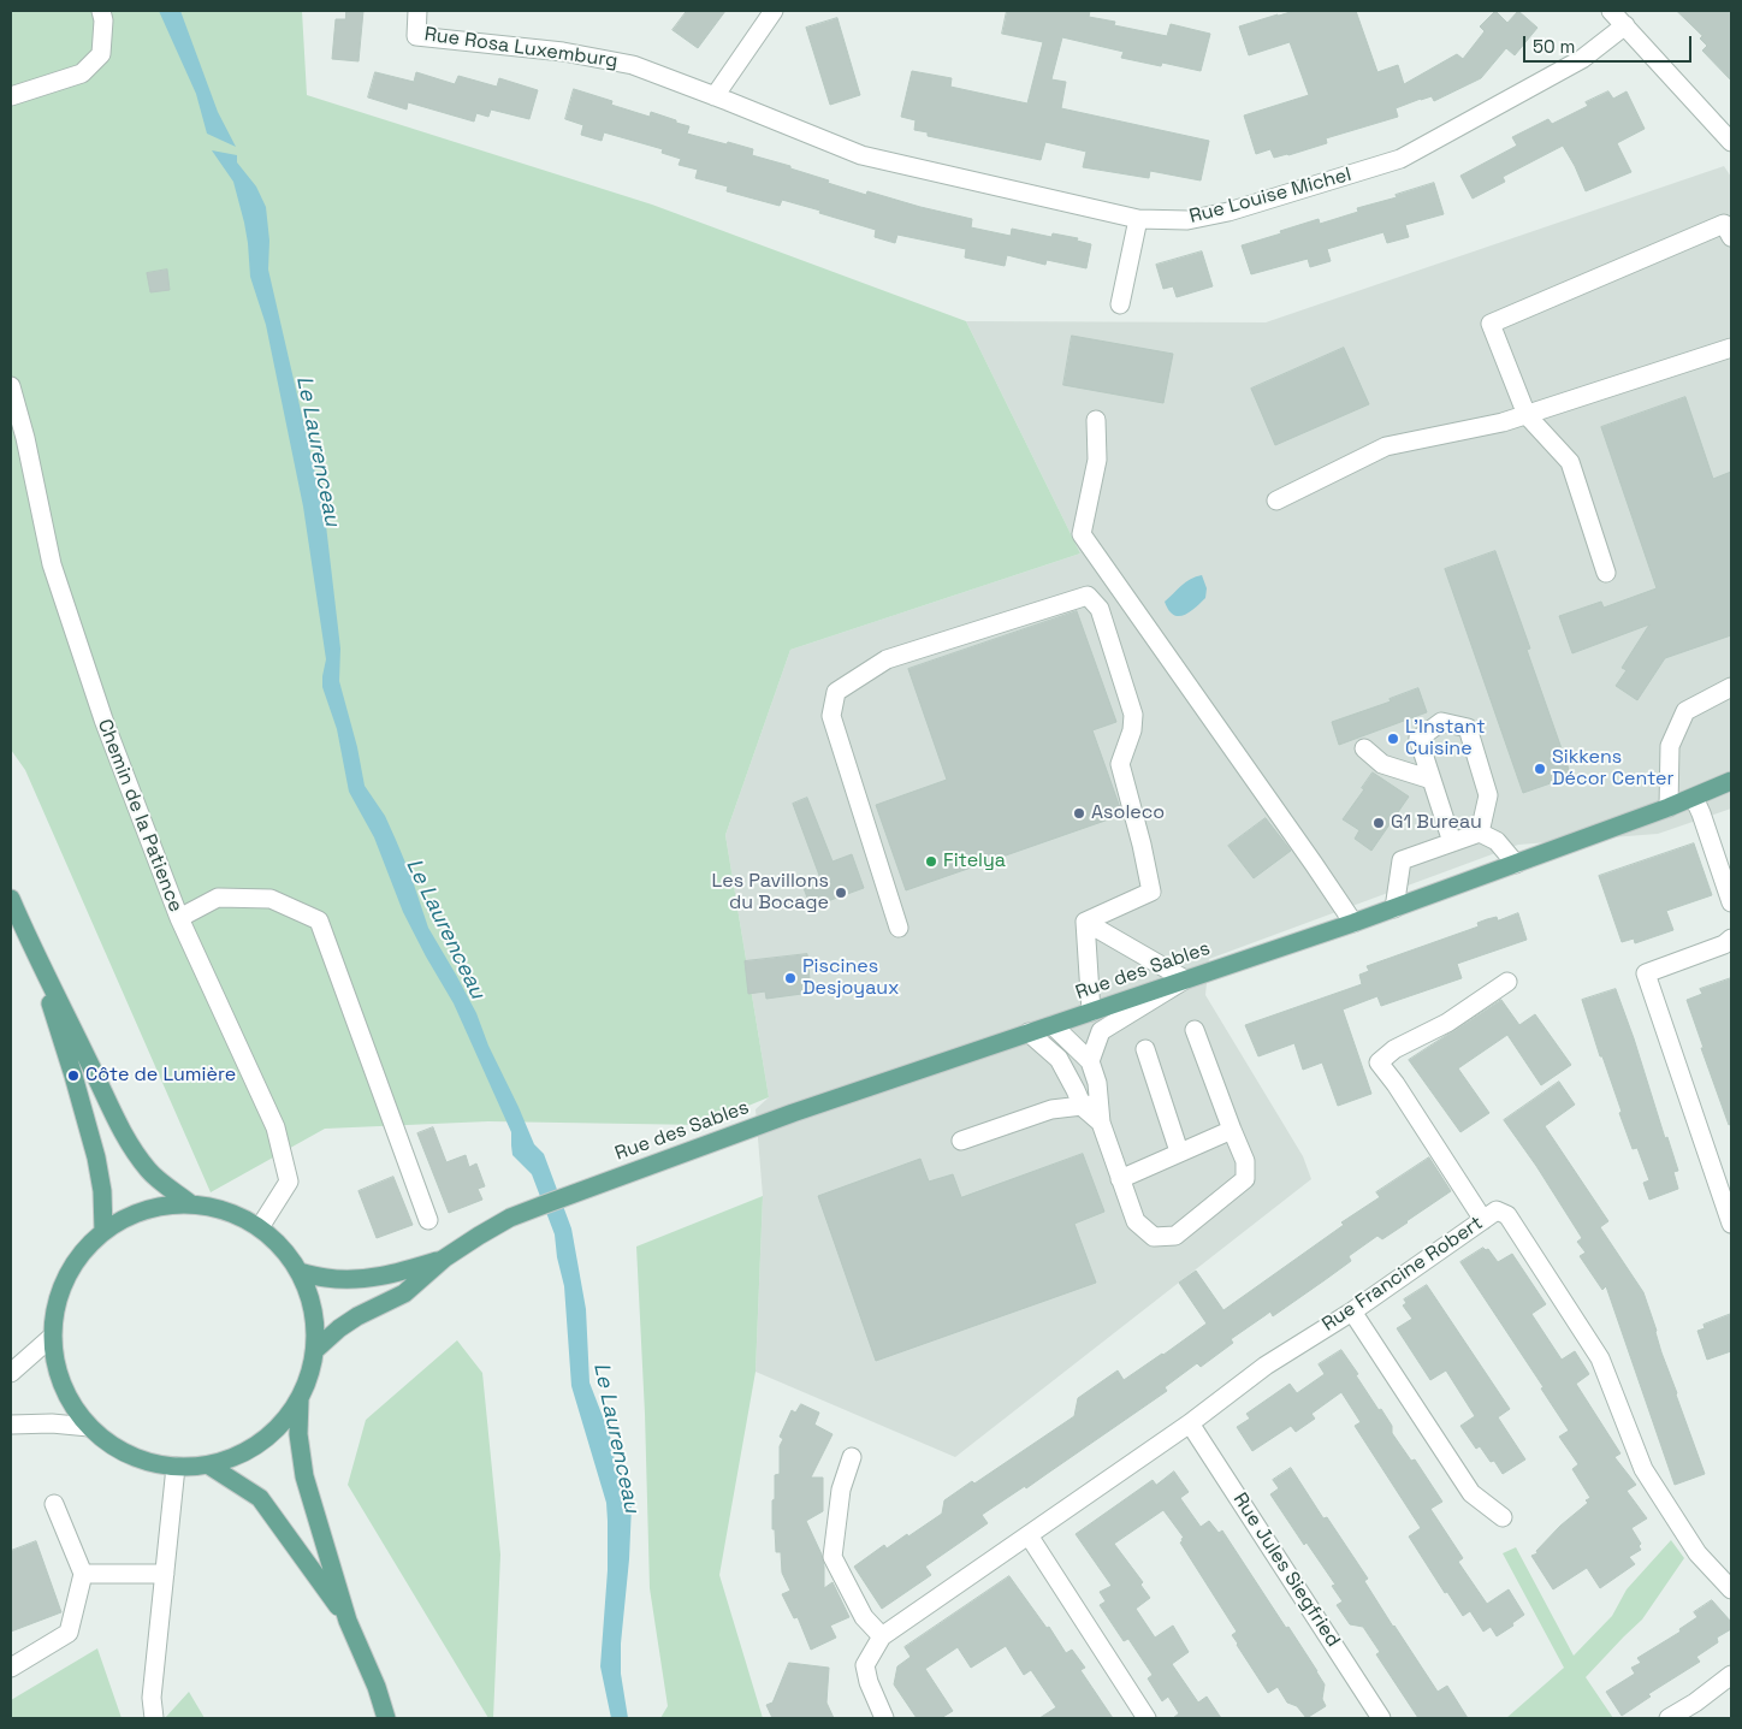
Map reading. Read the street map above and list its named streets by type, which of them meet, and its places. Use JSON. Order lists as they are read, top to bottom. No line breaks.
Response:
{"streets":{"main road":["Rue des Sables"],"street":["Rue Rosa Luxemburg","Rue Louise Michel","Chemin de la Patience","Rue Francine Robert","Rue Jules Siegfried"]},"crossings":[["Rue Rosa Luxemburg","Rue Louise Michel"],["Rue Francine Robert","Rue Jules Siegfried"]],"water":["Le Laurenceau"],"places":["L'Instant Cuisine","Sikkens Décor Center","Asoleco","G1 Bureau","Fitelya","Les Pavillons du Bocage","Piscines Desjoyaux","Côte de Lumière"],"scale_bar":"50 m"}
